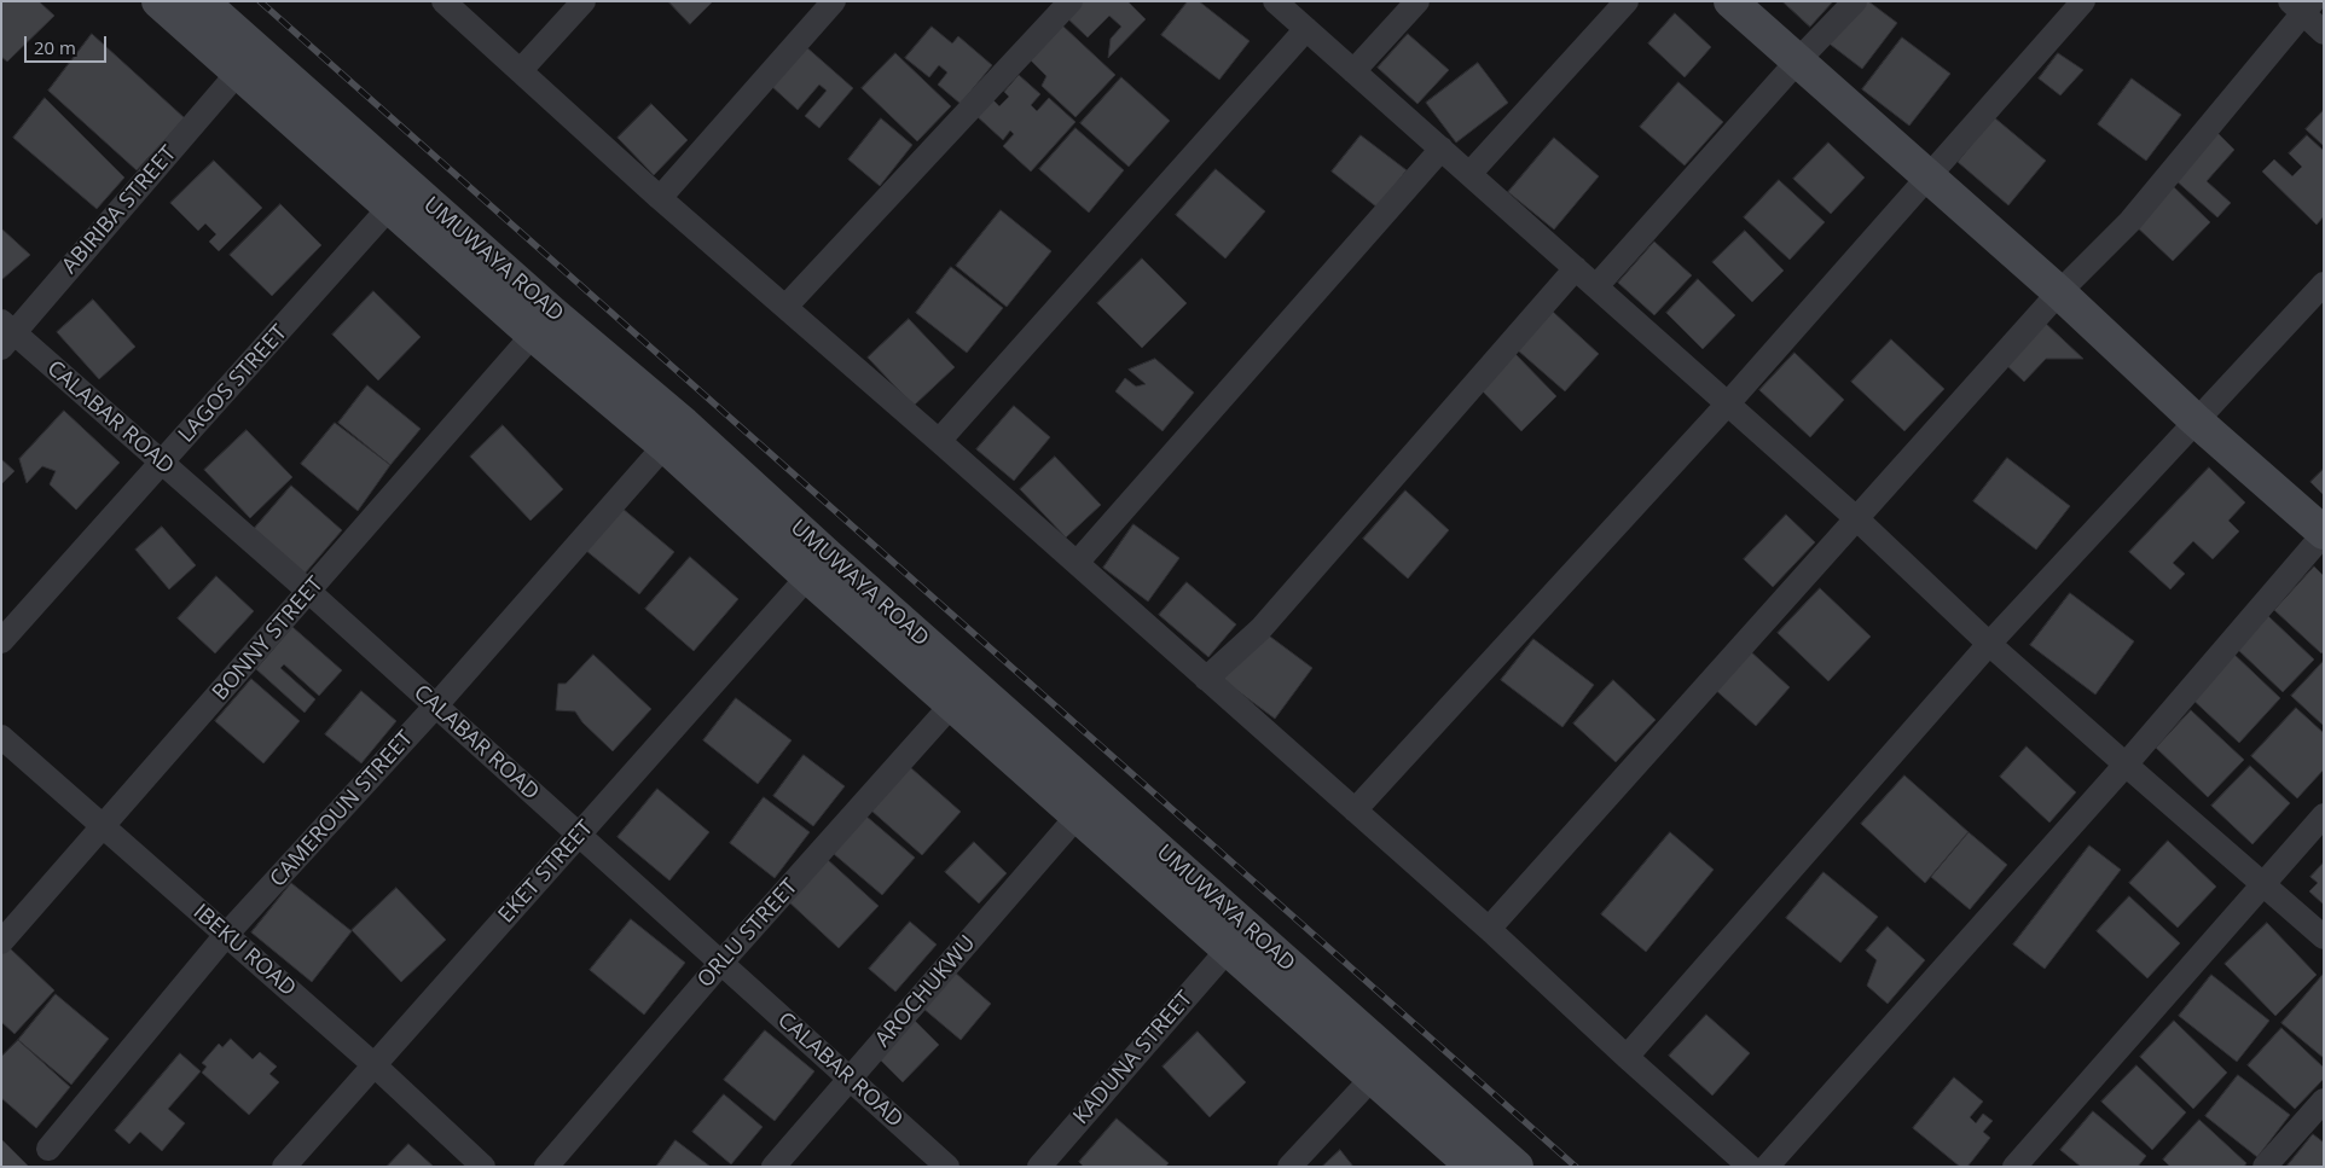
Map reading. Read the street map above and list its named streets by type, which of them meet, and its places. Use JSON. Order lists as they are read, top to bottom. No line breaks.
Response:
{"streets":{"street":["ABIRIBA STREET","UMUWAYA ROAD","LAGOS STREET","CALABAR ROAD","BONNY STREET","CAMEROUN STREET","EKET STREET","ORLU STREET","IBEKU ROAD","AROCHUKWU","KADUNA STREET"]},"crossings":[["ABIRIBA STREET","UMUWAYA ROAD"],["ABIRIBA STREET","CALABAR ROAD"],["UMUWAYA ROAD","LAGOS STREET"],["UMUWAYA ROAD","BONNY STREET"],["UMUWAYA ROAD","CAMEROUN STREET"],["UMUWAYA ROAD","EKET STREET"],["UMUWAYA ROAD","ORLU STREET"],["UMUWAYA ROAD","AROCHUKWU"],["UMUWAYA ROAD","KADUNA STREET"],["LAGOS STREET","CALABAR ROAD"],["CALABAR ROAD","BONNY STREET"],["CALABAR ROAD","CAMEROUN STREET"],["CALABAR ROAD","EKET STREET"],["CALABAR ROAD","ORLU STREET"],["CALABAR ROAD","AROCHUKWU"],["BONNY STREET","IBEKU ROAD"],["CAMEROUN STREET","IBEKU ROAD"],["EKET STREET","IBEKU ROAD"]],"scale_bar":"20 m"}
